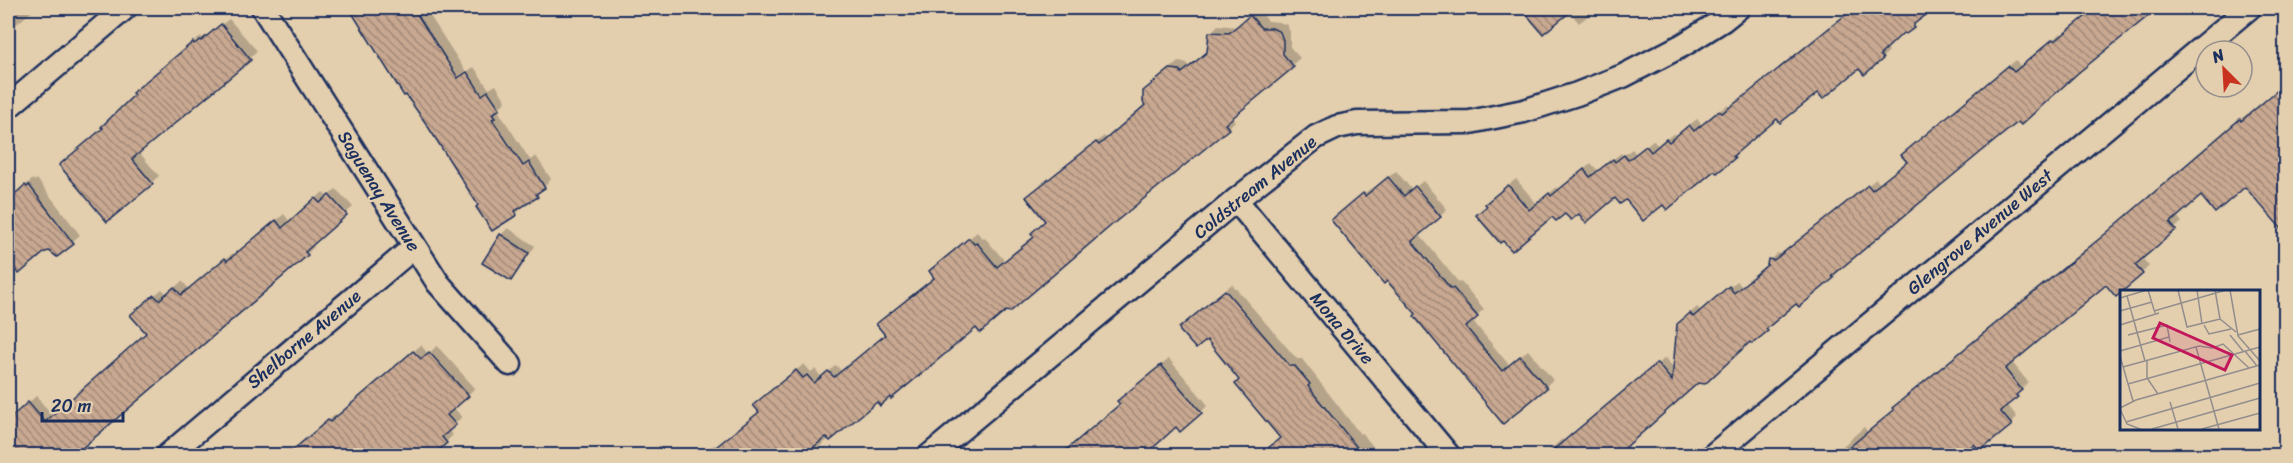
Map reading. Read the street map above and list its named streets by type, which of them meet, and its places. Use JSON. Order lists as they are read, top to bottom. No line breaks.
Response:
{"streets":{"street":["Coldstream Avenue","Saguenay Avenue","Glengrove Avenue West","Mona Drive","Shelborne Avenue"]},"crossings":[["Coldstream Avenue","Mona Drive"],["Saguenay Avenue","Shelborne Avenue"]],"scale_bar":"20 m","north":"top left"}
